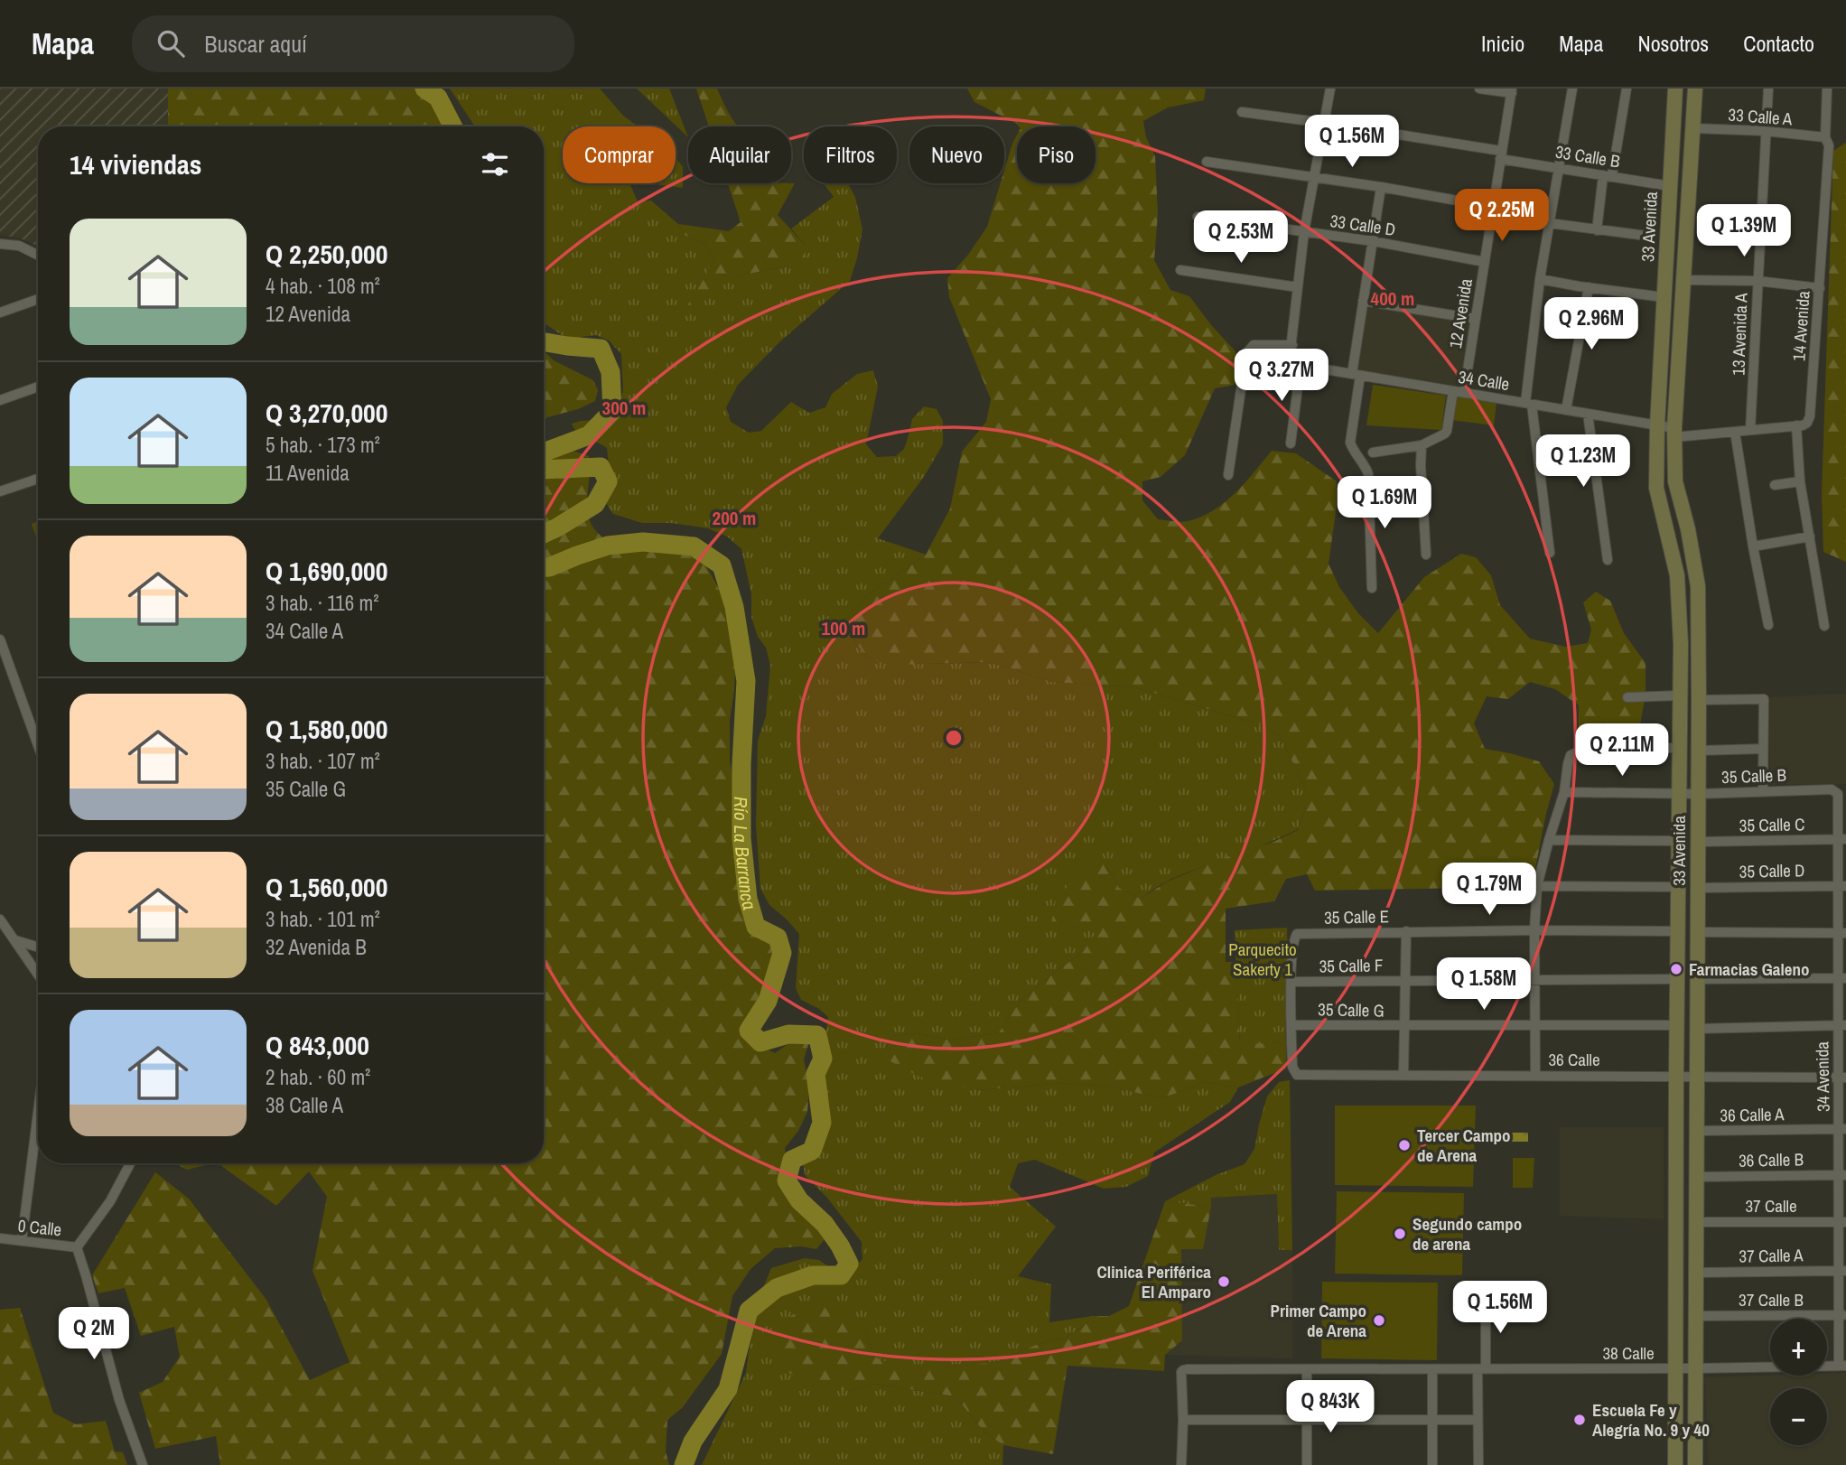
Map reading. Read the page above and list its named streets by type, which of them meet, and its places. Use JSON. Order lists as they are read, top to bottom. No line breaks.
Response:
{"streets":{"street":["33 Calle A","33 Calle B","33 Calle D","33 Avenida","12 Avenida","14 Avenida","13 Avenida A","34 Calle","35 Calle B","35 Calle C","35 Calle D","35 Calle E","35 Calle F","35 Calle G","36 Calle","34 Avenida","36 Calle A","36 Calle B","37 Calle","0 Calle","37 Calle A","37 Calle B","38 Calle"]},"crossings":[["33 Calle A","33 Avenida"],["33 Calle A","14 Avenida"],["33 Calle A","13 Avenida A"],["33 Calle B","33 Avenida"],["33 Calle B","12 Avenida"],["33 Calle D","12 Avenida"],["33 Avenida","34 Calle"],["33 Avenida","35 Calle B"],["33 Avenida","35 Calle C"],["33 Avenida","35 Calle D"],["33 Avenida","35 Calle E"],["33 Avenida","35 Calle F"],["33 Avenida","35 Calle G"],["33 Avenida","36 Calle"],["33 Avenida","36 Calle A"],["33 Avenida","36 Calle B"],["33 Avenida","37 Calle"],["33 Avenida","37 Calle A"],["33 Avenida","37 Calle B"],["33 Avenida","38 Calle"],["12 Avenida","34 Calle"],["14 Avenida","34 Calle"],["13 Avenida A","34 Calle"],["35 Calle B","34 Avenida"],["35 Calle C","34 Avenida"],["35 Calle D","34 Avenida"],["35 Calle E","35 Calle F"],["35 Calle G","36 Calle"],["36 Calle","34 Avenida"],["34 Avenida","36 Calle A"],["34 Avenida","36 Calle B"],["34 Avenida","37 Calle"],["34 Avenida","37 Calle A"],["34 Avenida","37 Calle B"],["34 Avenida","38 Calle"]],"water":["Río La Barranca"],"parks":["Parquecito Sakerty 1"],"places":["Farmacias Galeno","Tercer Campo de Arena","Segundo campo de arena","Clinica Periférica El Amparo","Primer Campo de Arena","Escuela Fe y Alegría No. 9 y 40"],"page":{"header":"Mapa","search":"Buscar aquí","nav":["Inicio","Mapa","Nosotros","Contacto"],"price":["Q 1.56M","Q 2.25M","Q 1.39M","Q 2.53M","Q 2.96M","Q 3.27M","Q 1.23M","Q 1.69M","Q 2.11M","Q 1.79M","Q 1.58M","Q 1.56M","Q 2M","Q 843K"],"chip":["Comprar","Alquilar","Filtros","Nuevo","Piso"],"heading":"14 viviendas","list":[{"name":"Q 2,250,000","note":"4 hab. · 108 m² · 12 Avenida"},{"name":"Q 3,270,000","note":"5 hab. · 173 m² · 11 Avenida"},{"name":"Q 1,690,000","note":"3 hab. · 116 m² · 34 Calle A"},{"name":"Q 1,580,000","note":"3 hab. · 107 m² · 35 Calle G"},{"name":"Q 1,560,000","note":"3 hab. · 101 m² · 32 Avenida B"},{"name":"Q 843,000","note":"2 hab. · 60 m² · 38 Calle A"}],"map_buttons":["+","−"]},"rings":["400 m","300 m","200 m","100 m"]}
